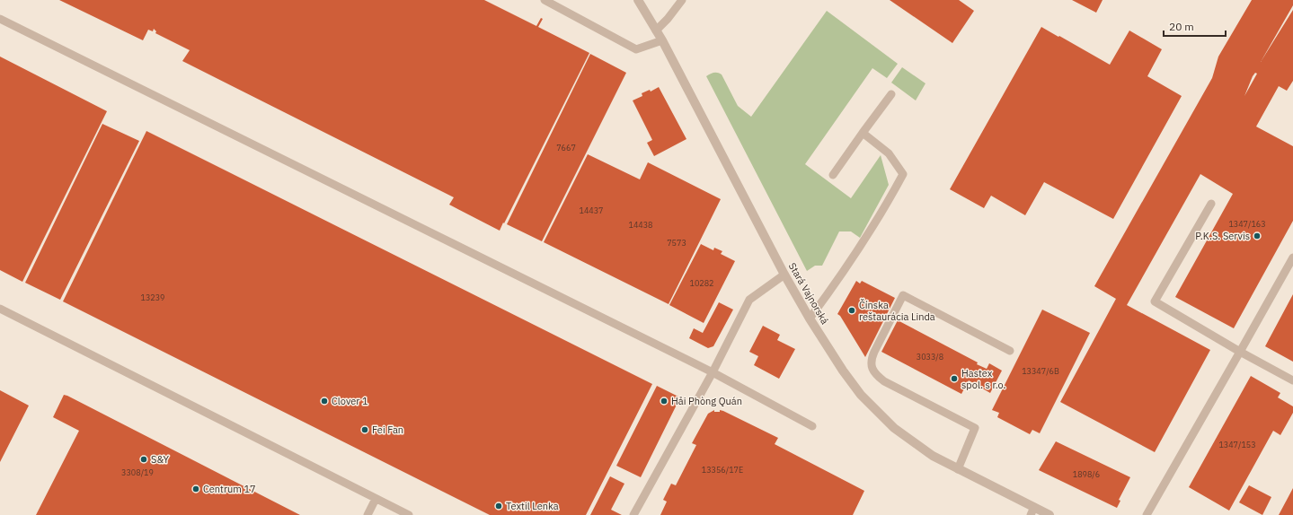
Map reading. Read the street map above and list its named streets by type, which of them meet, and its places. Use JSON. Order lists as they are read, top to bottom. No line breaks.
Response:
{"streets":{"street":["Stará Vajnorská"]},"places":["P.K.S. Servis","Čínska reštaurácia Linda","Hastex spol. s r.o.","Clover 1","Hải Phòng Quán","Fei Fan","S&Y","Centrum 17","Textil Lenka"],"house_numbers":["7667","14437","1347/163","14438","7573","10282","13239","3033/8","13347/6B","1347/153","13356/17E","3308/19","1898/6"],"scale_bar":"20 m"}
